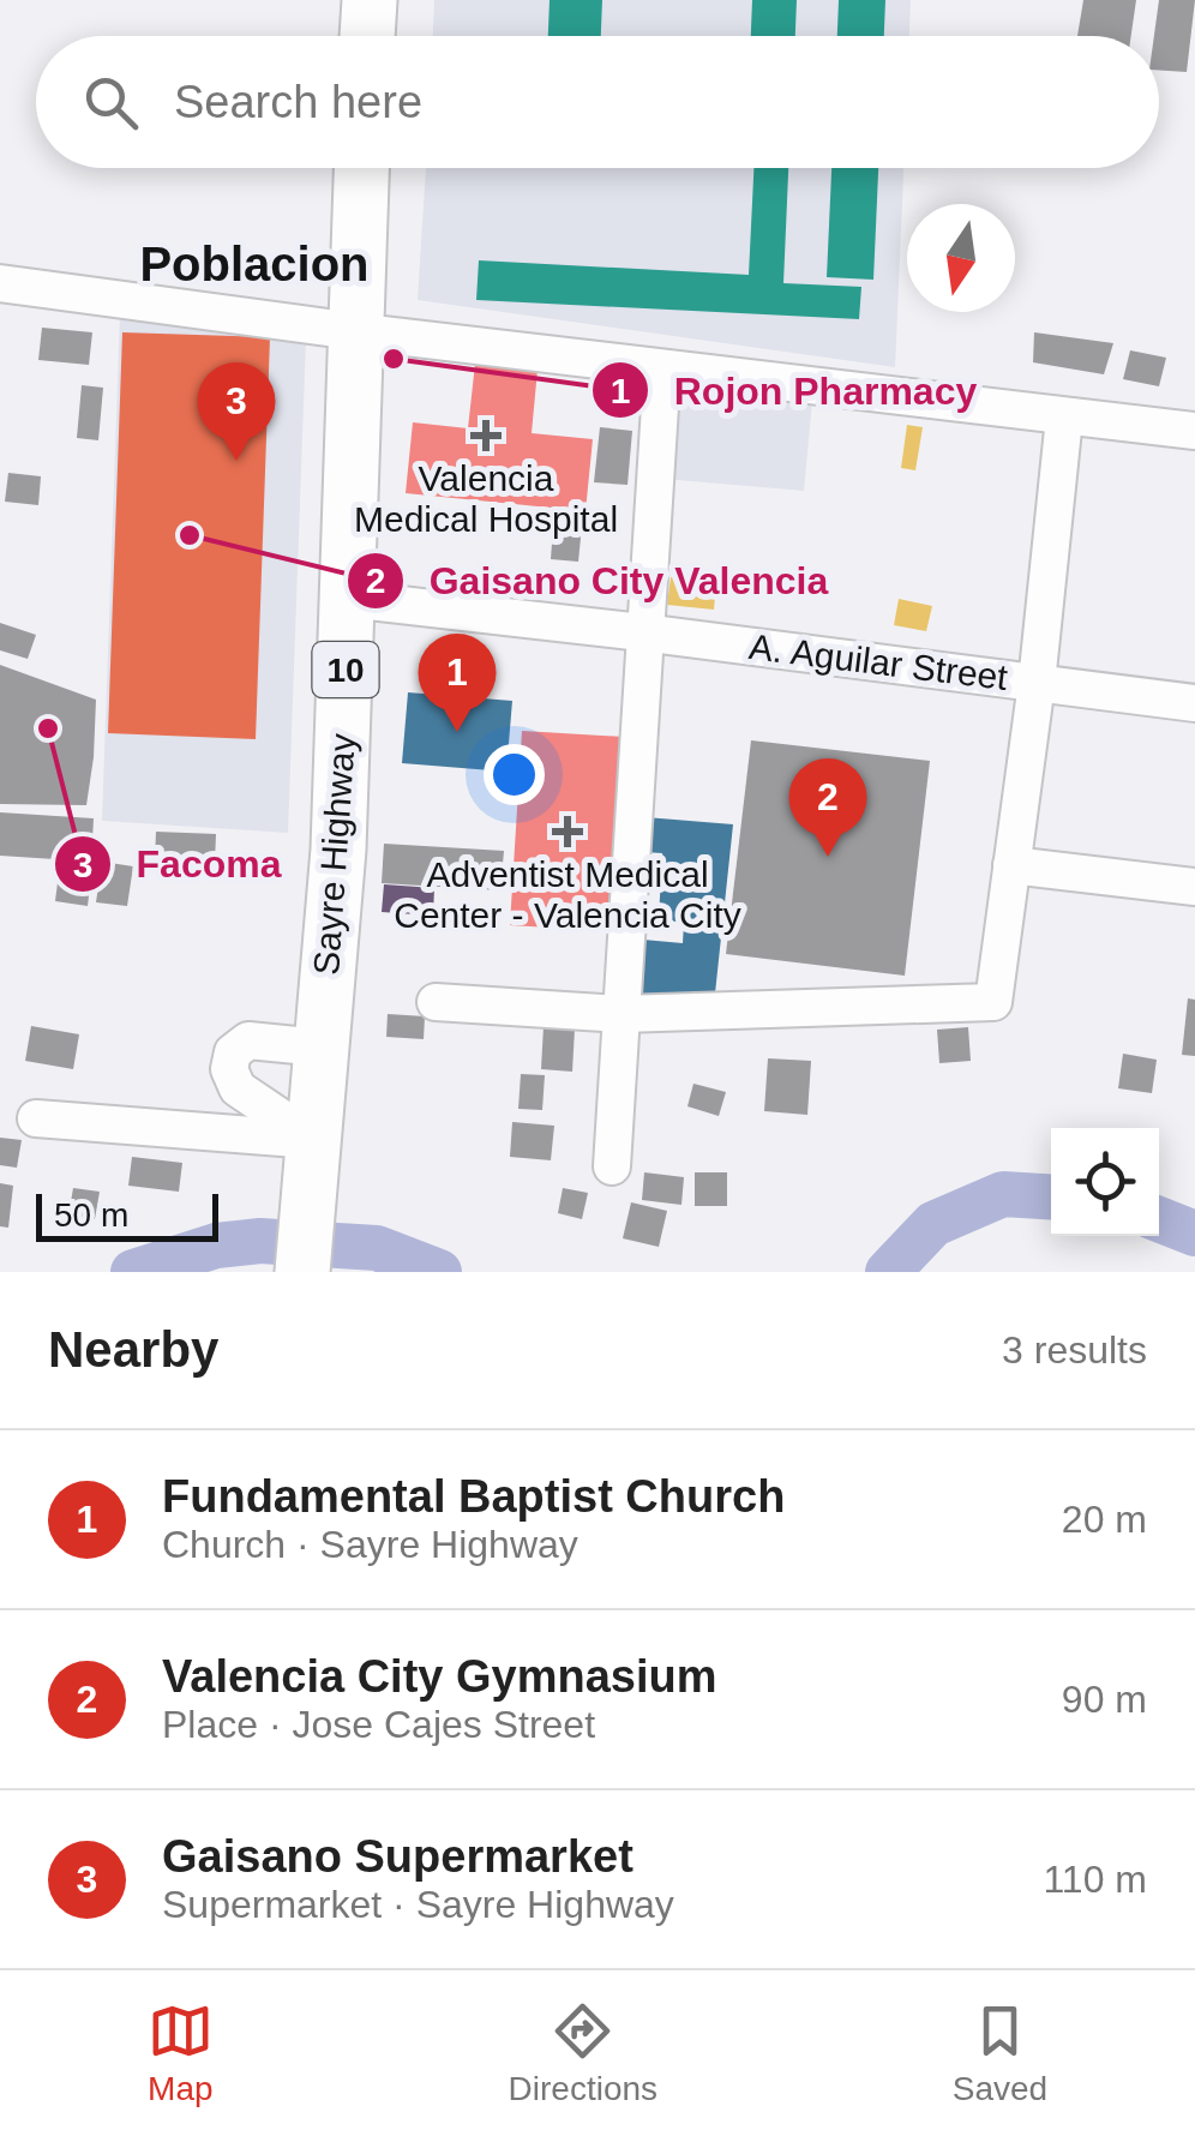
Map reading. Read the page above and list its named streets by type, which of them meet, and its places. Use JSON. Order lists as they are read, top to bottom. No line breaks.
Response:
{"streets":{"highway":["10","Sayre Highway"],"street":["A. Aguilar Street"]},"crossings":[["A. Aguilar Street","Sayre Highway"]],"districts":["Poblacion"],"places":{"other":["Rojon Pharmacy","Gaisano City Valencia","Facoma"],"health":["Valencia Medical Hospital","Adventist Medical Center - Valencia City"]},"scale_bar":"50 m","north":"bottom","page":{"search":"Search here","pins":["3","1","2"],"scale":"50 m","heading":["Nearby","3 results"],"list":[{"mark":"1","name":"Fundamental Baptist Church","note":"Church · Sayre Highway","value":"20 m"},{"mark":"2","name":"Valencia City Gymnasium","note":"Place · Jose Cajes Street","value":"90 m"},{"mark":"3","name":"Gaisano Supermarket","note":"Supermarket · Sayre Highway","value":"110 m"}],"nav":["Map","Directions","Saved"]}}
